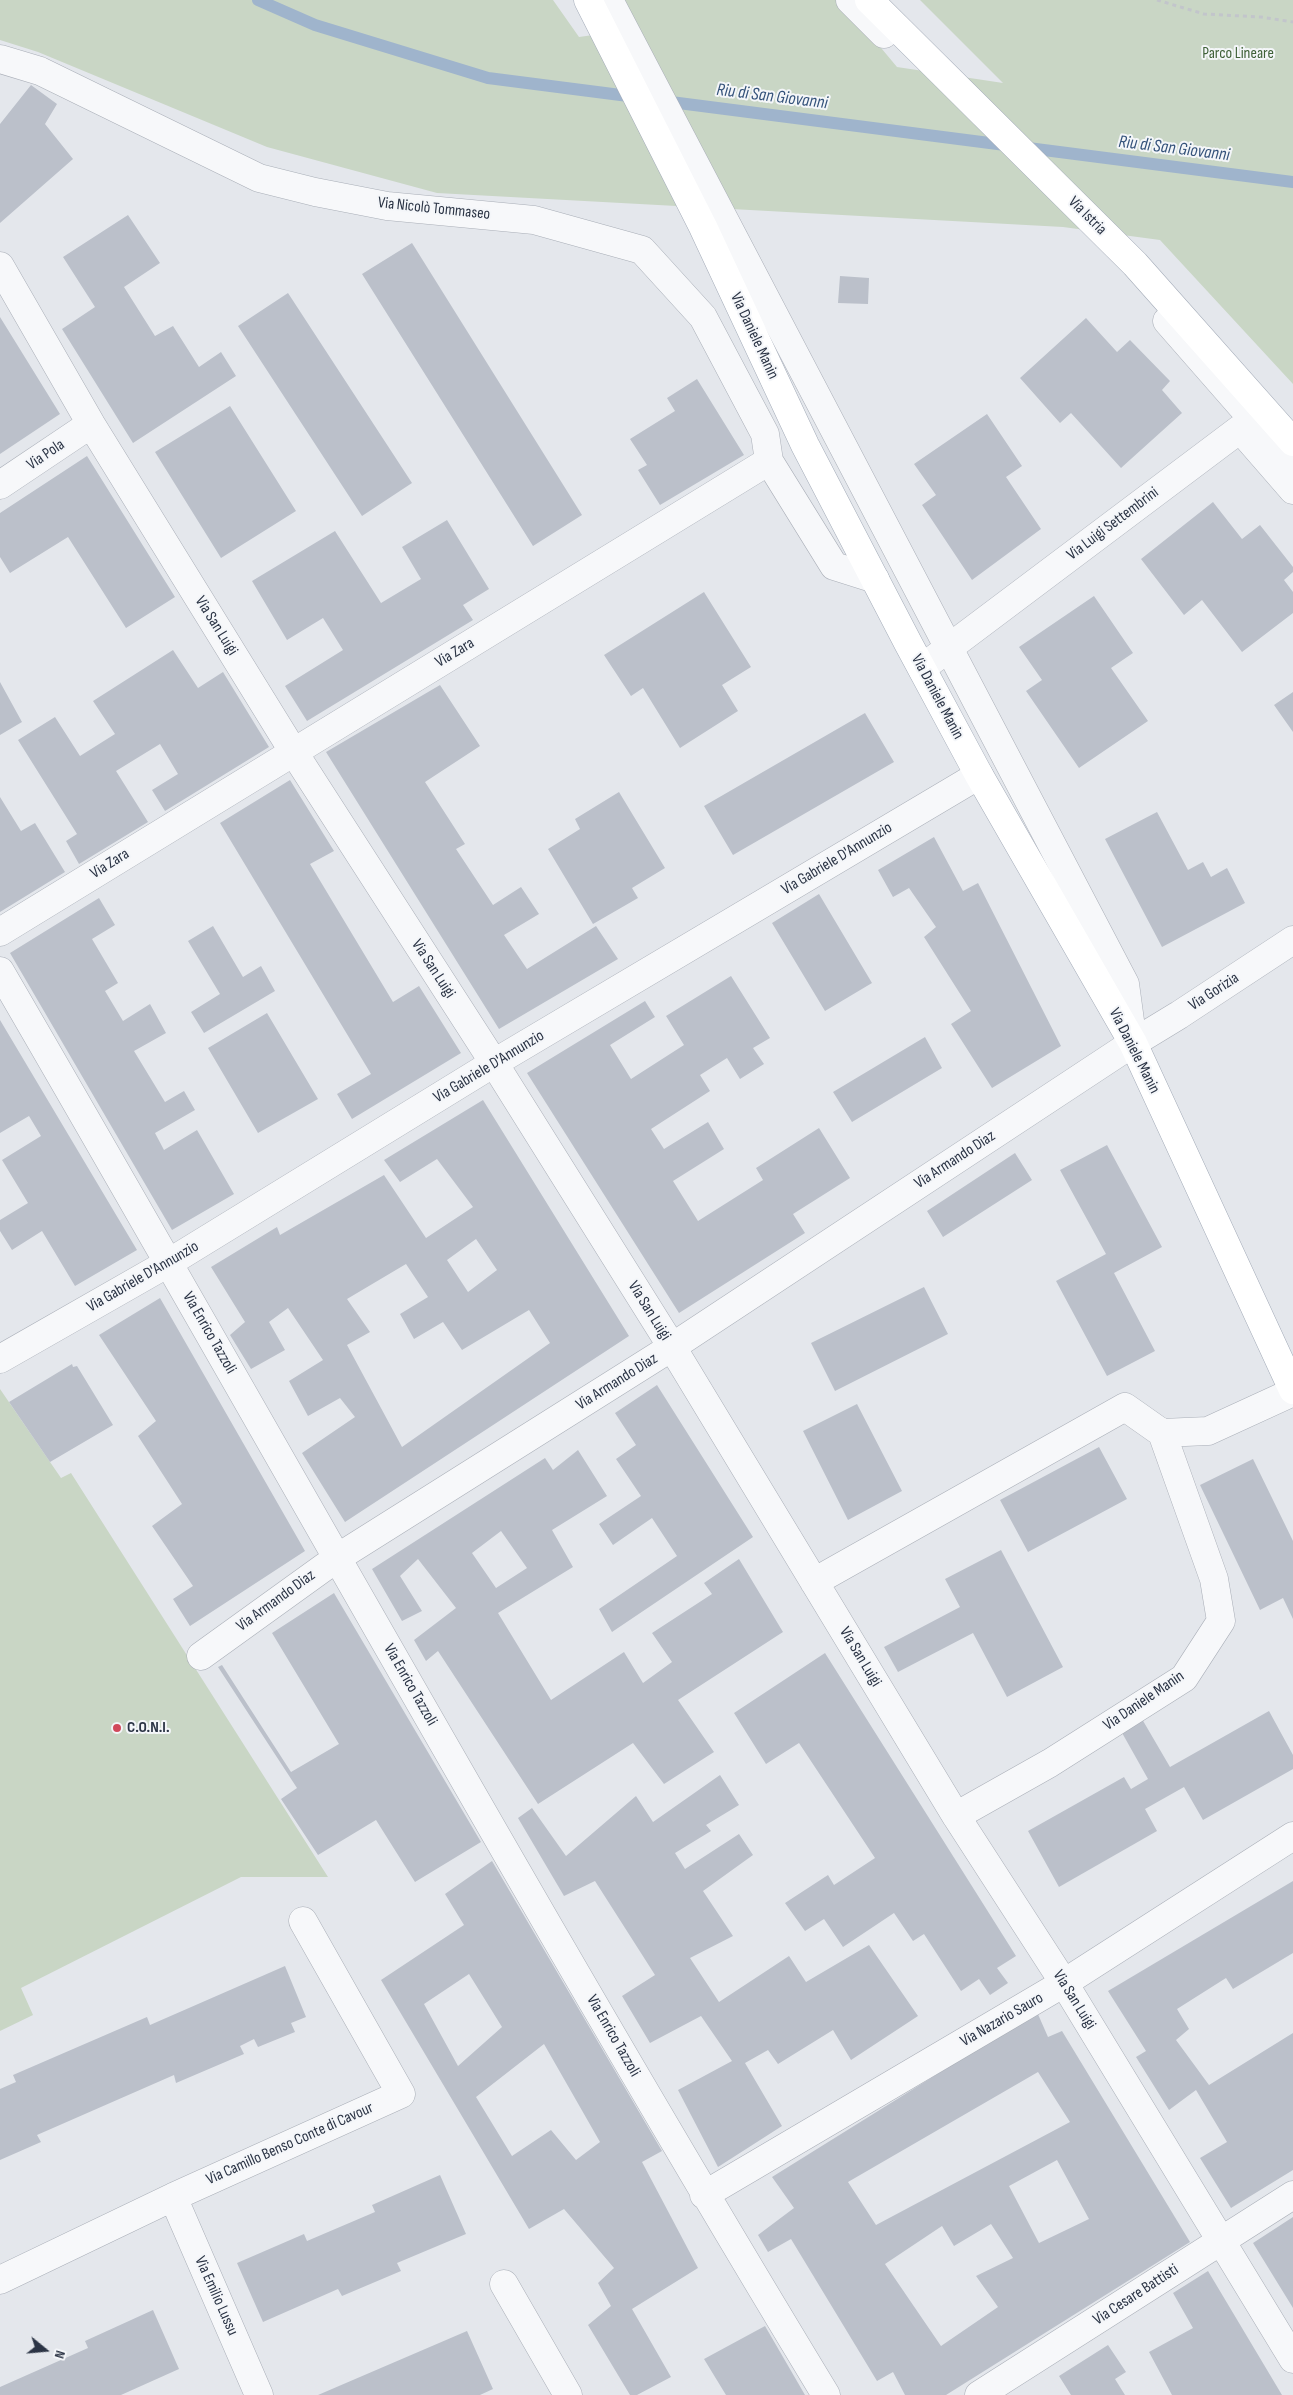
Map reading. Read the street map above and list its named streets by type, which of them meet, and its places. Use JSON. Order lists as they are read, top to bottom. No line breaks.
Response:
{"streets":{"main road":["Via Istria","Via Daniele Manin"],"street":["Via Nicolò Tommaseo","Via Pola","Via Luigi Settembrini","Via San Luigi","Via Zara","Via Gabriele D'Annunzio","Via Gorizia","Via Armando Diaz","Via Enrico Tazzoli","Via Nazario Sauro","Via Camillo Benso Conte di Cavour","Via Cesare Battisti","Via Emilio Lussu"]},"crossings":[["Via Nicolò Tommaseo","Via Zara"],["Via Daniele Manin","Via Luigi Settembrini"],["Via Daniele Manin","Via San Luigi"],["Via Daniele Manin","Via Gabriele D'Annunzio"],["Via Daniele Manin","Via Gorizia"],["Via Daniele Manin","Via Armando Diaz"],["Via Pola","Via San Luigi"],["Via San Luigi","Via Zara"],["Via San Luigi","Via Gabriele D'Annunzio"],["Via San Luigi","Via Armando Diaz"],["Via San Luigi","Via Nazario Sauro"],["Via San Luigi","Via Cesare Battisti"],["Via Gabriele D'Annunzio","Via Enrico Tazzoli"],["Via Gorizia","Via Armando Diaz"],["Via Armando Diaz","Via Enrico Tazzoli"],["Via Enrico Tazzoli","Via Nazario Sauro"],["Via Camillo Benso Conte di Cavour","Via Emilio Lussu"]],"water":["Riu di San Giovanni"],"parks":["Parco Lineare"],"places":["C.O.N.I."],"north":"right"}
